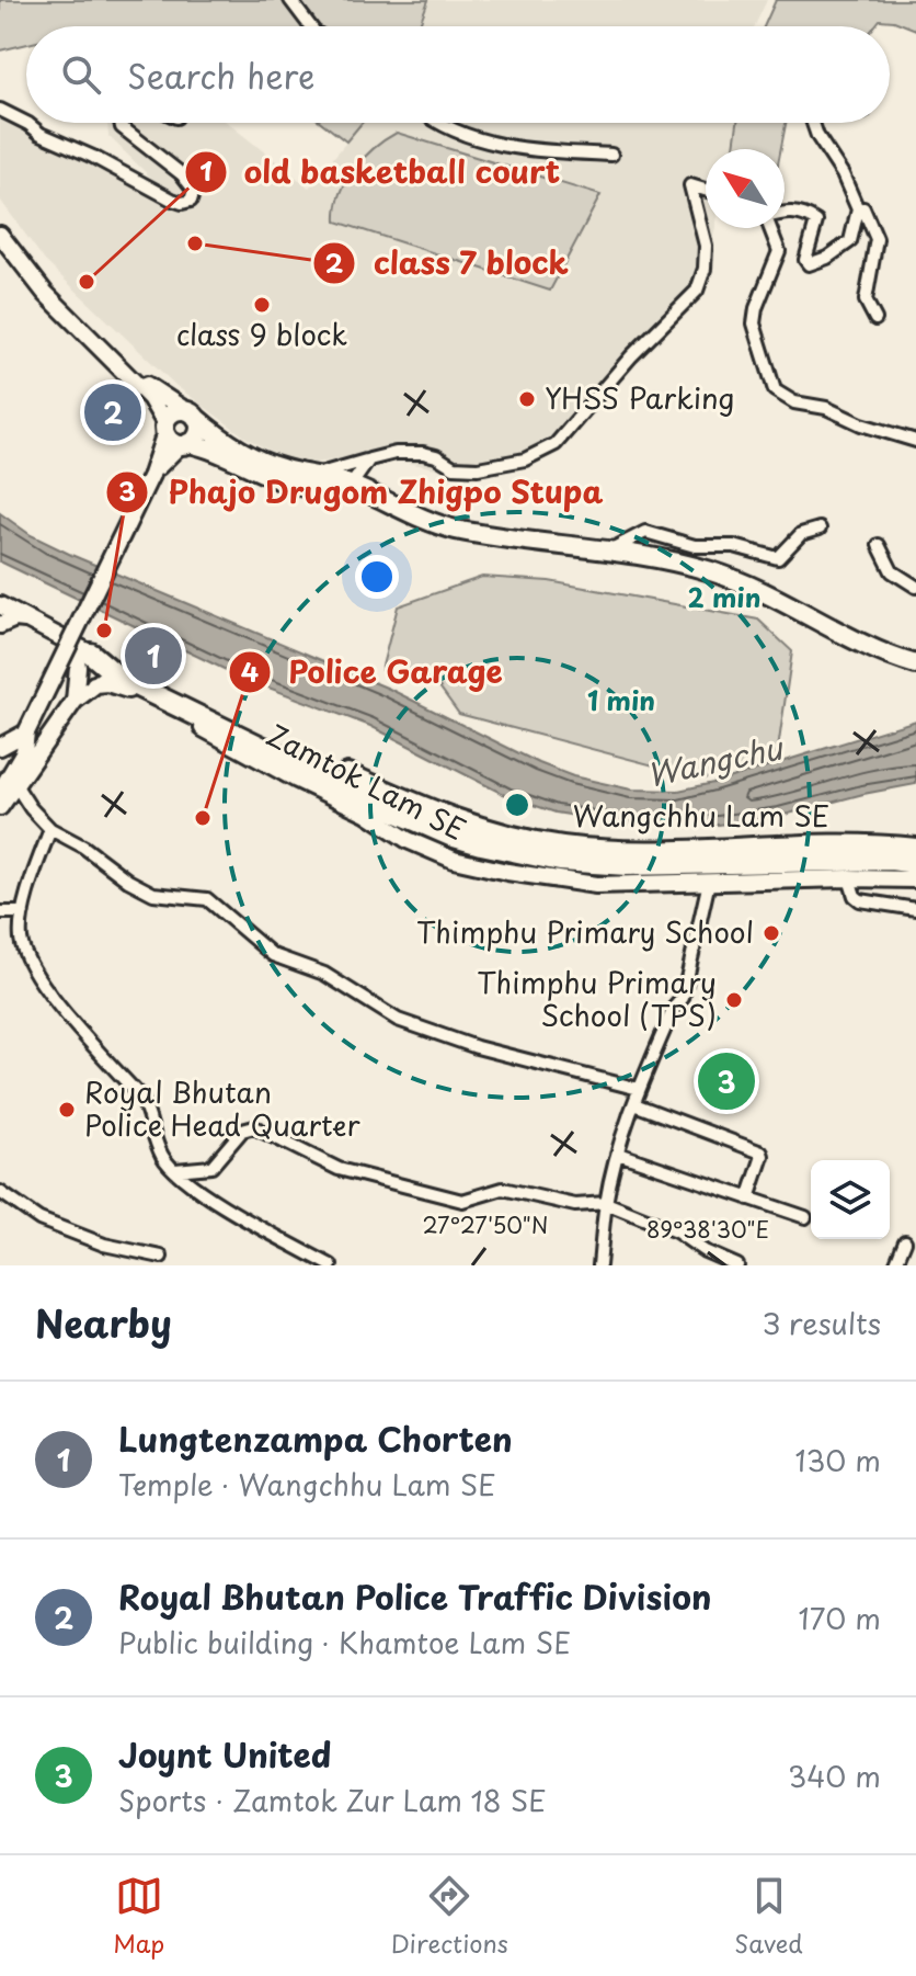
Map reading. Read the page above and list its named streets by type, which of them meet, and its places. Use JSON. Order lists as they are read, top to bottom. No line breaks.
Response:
{"streets":{"highway":["Wangchhu Lam SE"],"main road":["Zamtok Lam SE"]},"water":["Wangchu"],"places":["class 7 block","old basketball court","class 9 block","YHSS Parking","Phajo Drugom Zhigpo Stupa","Police Garage","Thimphu Primary School","Thimphu Primary School (TPS)","Royal Bhutan Police Head Quarter"],"north":"top left","page":{"search":"Search here","pins":["2","1","3"],"heading":["Nearby","3 results"],"list":[{"mark":"1","name":"Lungtenzampa Chorten","note":"Temple · Wangchhu Lam SE","value":"130 m"},{"mark":"2","name":"Royal Bhutan Police Traffic Division","note":"Public building · Khamtoe Lam SE","value":"170 m"},{"mark":"3","name":"Joynt United","note":"Sports · Zamtok Zur Lam 18 SE","value":"340 m"}],"nav":["Map","Directions","Saved"]},"coordinates":["27°27'50\"N","89°38'30\"E"],"rings":["2 min","1 min"]}
